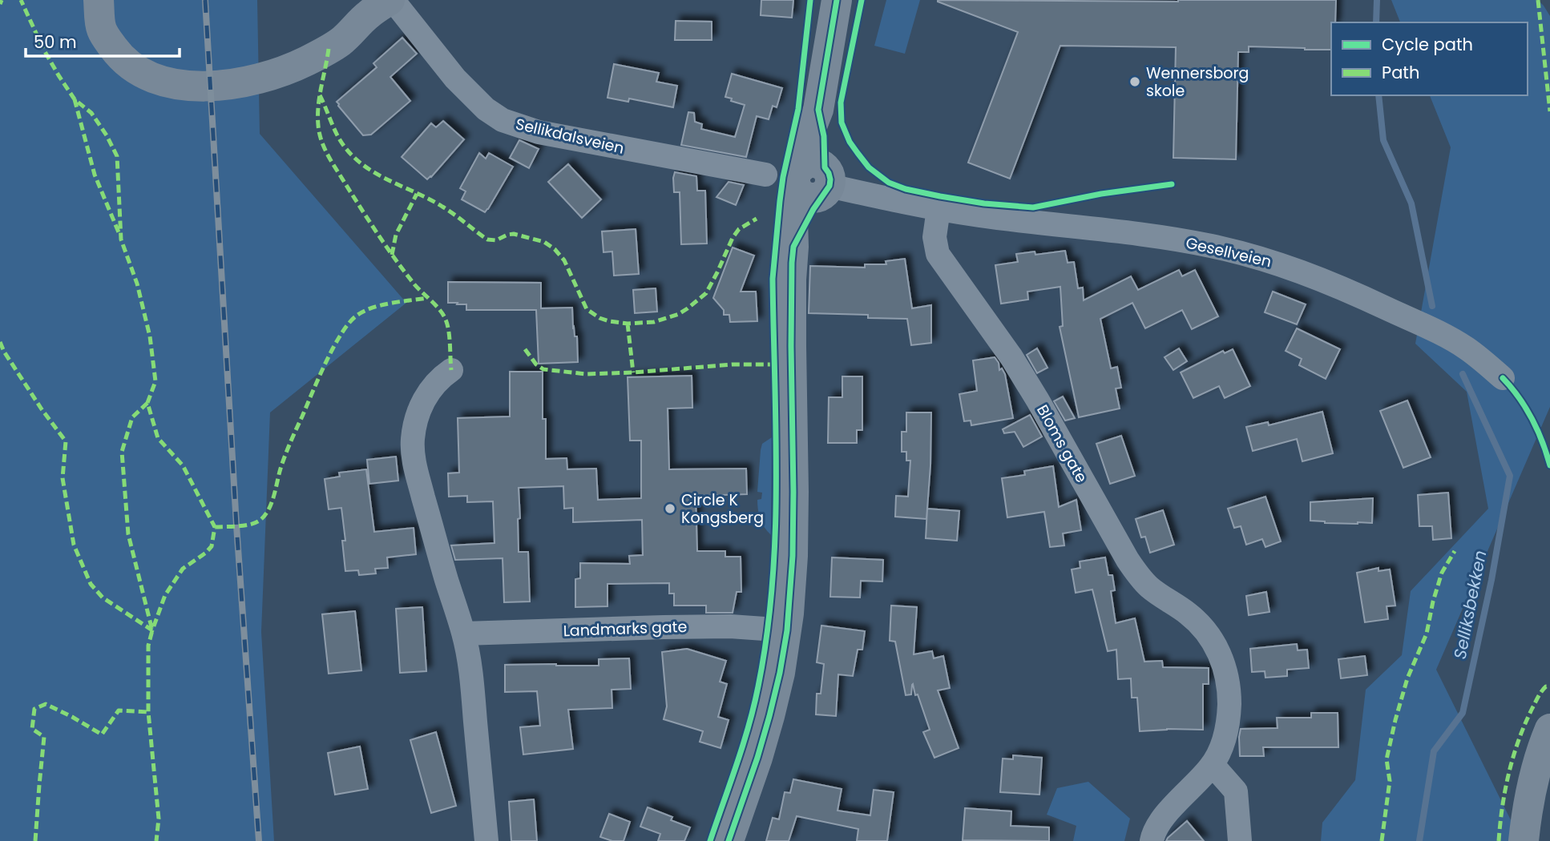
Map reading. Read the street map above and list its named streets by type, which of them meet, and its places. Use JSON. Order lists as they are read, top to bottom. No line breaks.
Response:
{"streets":{"street":["Sellikdalsveien","Gesellveien","Bloms gate","Landmarks gate"]},"crossings":[["Gesellveien","Bloms gate"]],"water":["Selliksbekken"],"places":["Wennersborg skole","Circle K Kongsberg"],"legend":["Cycle path","Path"],"scale_bar":"50 m"}
